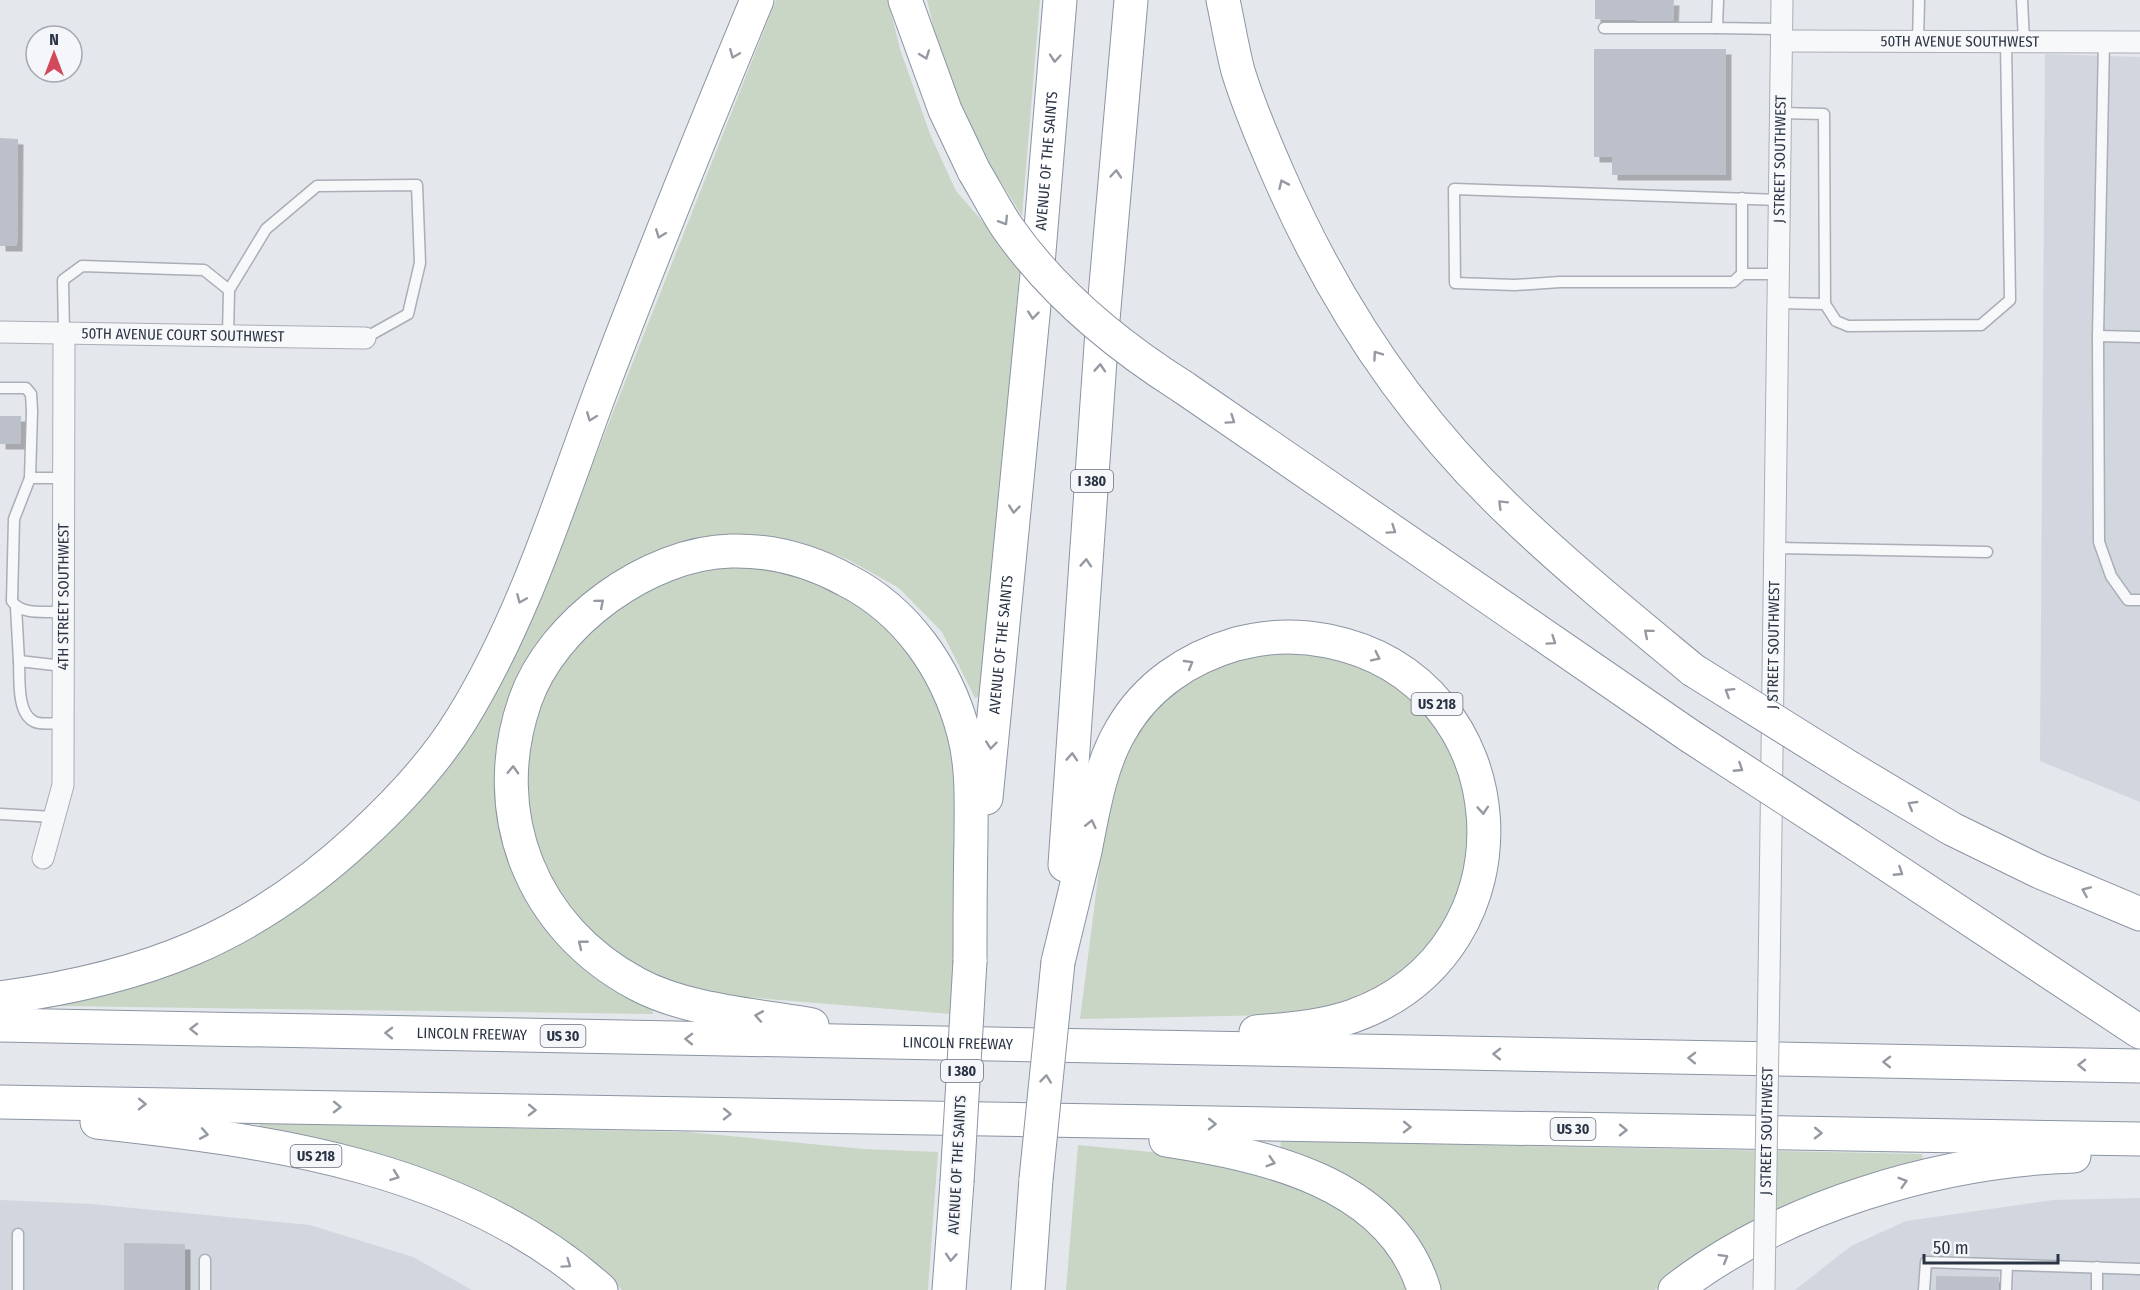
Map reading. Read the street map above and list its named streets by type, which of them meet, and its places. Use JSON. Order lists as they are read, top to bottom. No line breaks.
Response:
{"streets":{"highway":["AVENUE OF THE SAINTS","I 380","US 218","LINCOLN FREEWAY","US 30"],"street":["50TH AVENUE SOUTHWEST","J STREET SOUTHWEST","50TH AVENUE COURT SOUTHWEST","4TH STREET SOUTHWEST"]},"crossings":[["50TH AVENUE SOUTHWEST","J STREET SOUTHWEST"],["50TH AVENUE COURT SOUTHWEST","4TH STREET SOUTHWEST"],["I 380","US 218"],["US 218","LINCOLN FREEWAY"],["US 218","US 30"],["LINCOLN FREEWAY","US 30"]],"scale_bar":"50 m","north":"top"}
